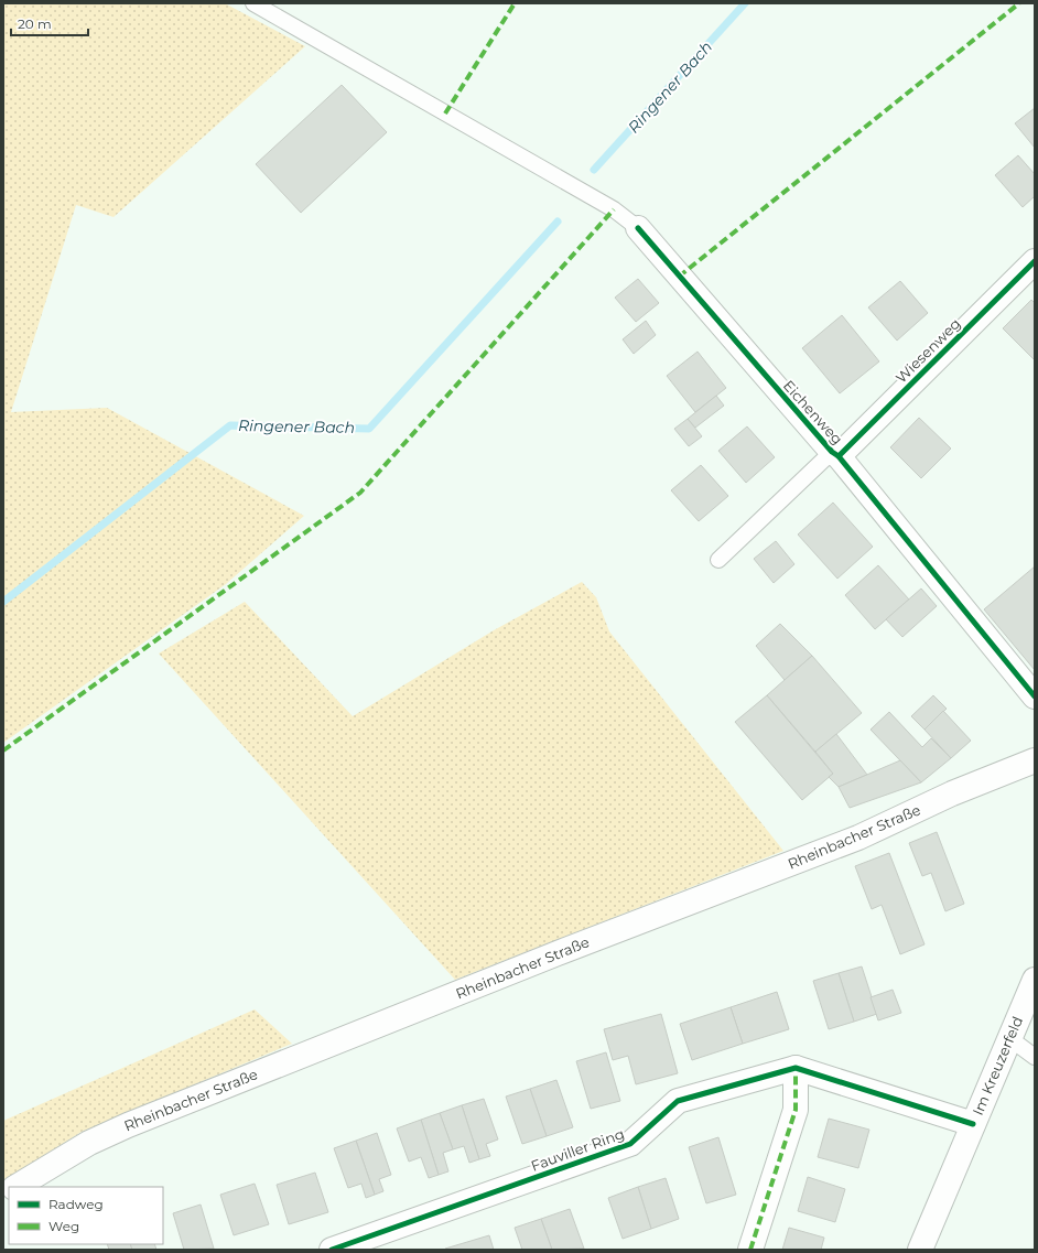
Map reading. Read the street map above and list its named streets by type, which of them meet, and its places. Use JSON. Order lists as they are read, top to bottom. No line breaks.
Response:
{"streets":{"street":["Wiesenweg","Eichenweg","Rheinbacher Straße","Im Kreuzerfeld","Fauviller Ring"]},"crossings":[["Wiesenweg","Eichenweg"]],"water":["Ringener Bach"],"legend":["Radweg","Weg"],"scale_bar":"20 m"}
